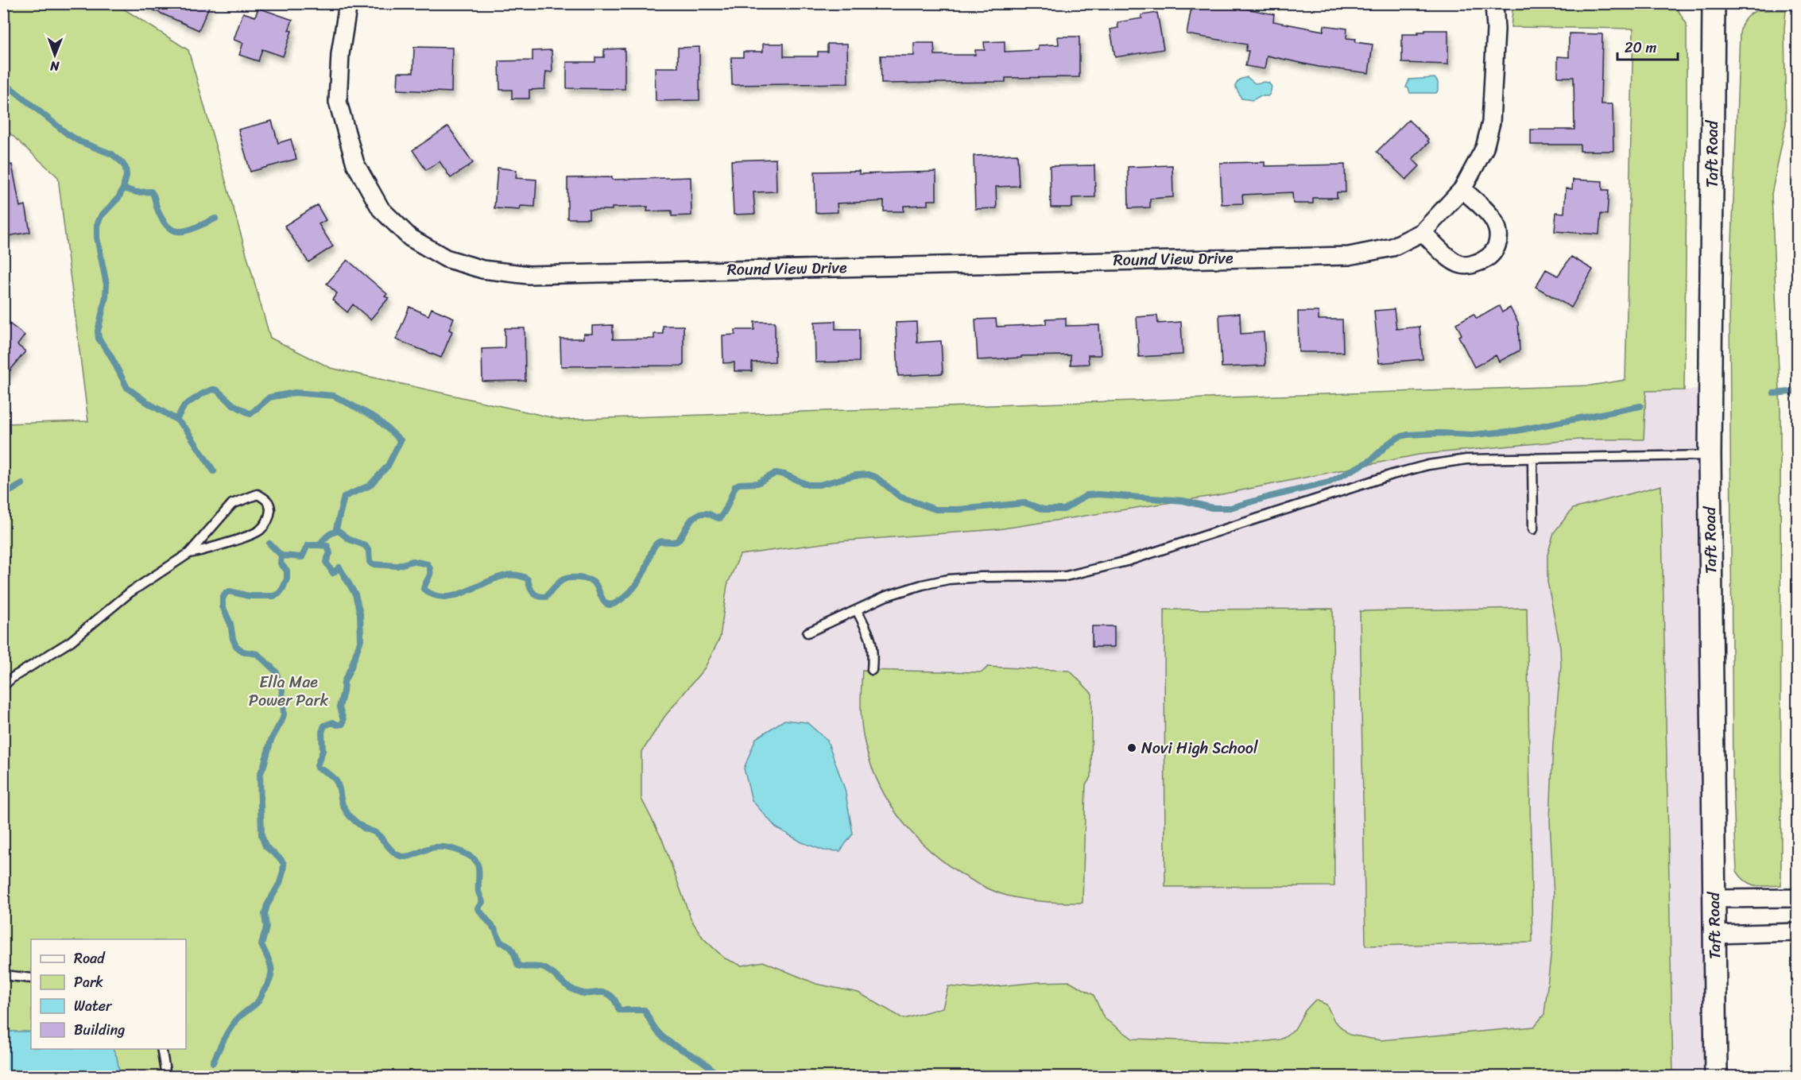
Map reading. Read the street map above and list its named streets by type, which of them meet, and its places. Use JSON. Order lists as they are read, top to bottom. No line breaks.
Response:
{"streets":{"street":["Taft Road","Round View Drive"]},"parks":["Ella Mae Power Park"],"places":["Novi High School"],"legend":["Road","Park","Water","Building"],"scale_bar":"20 m","north":"bottom"}
